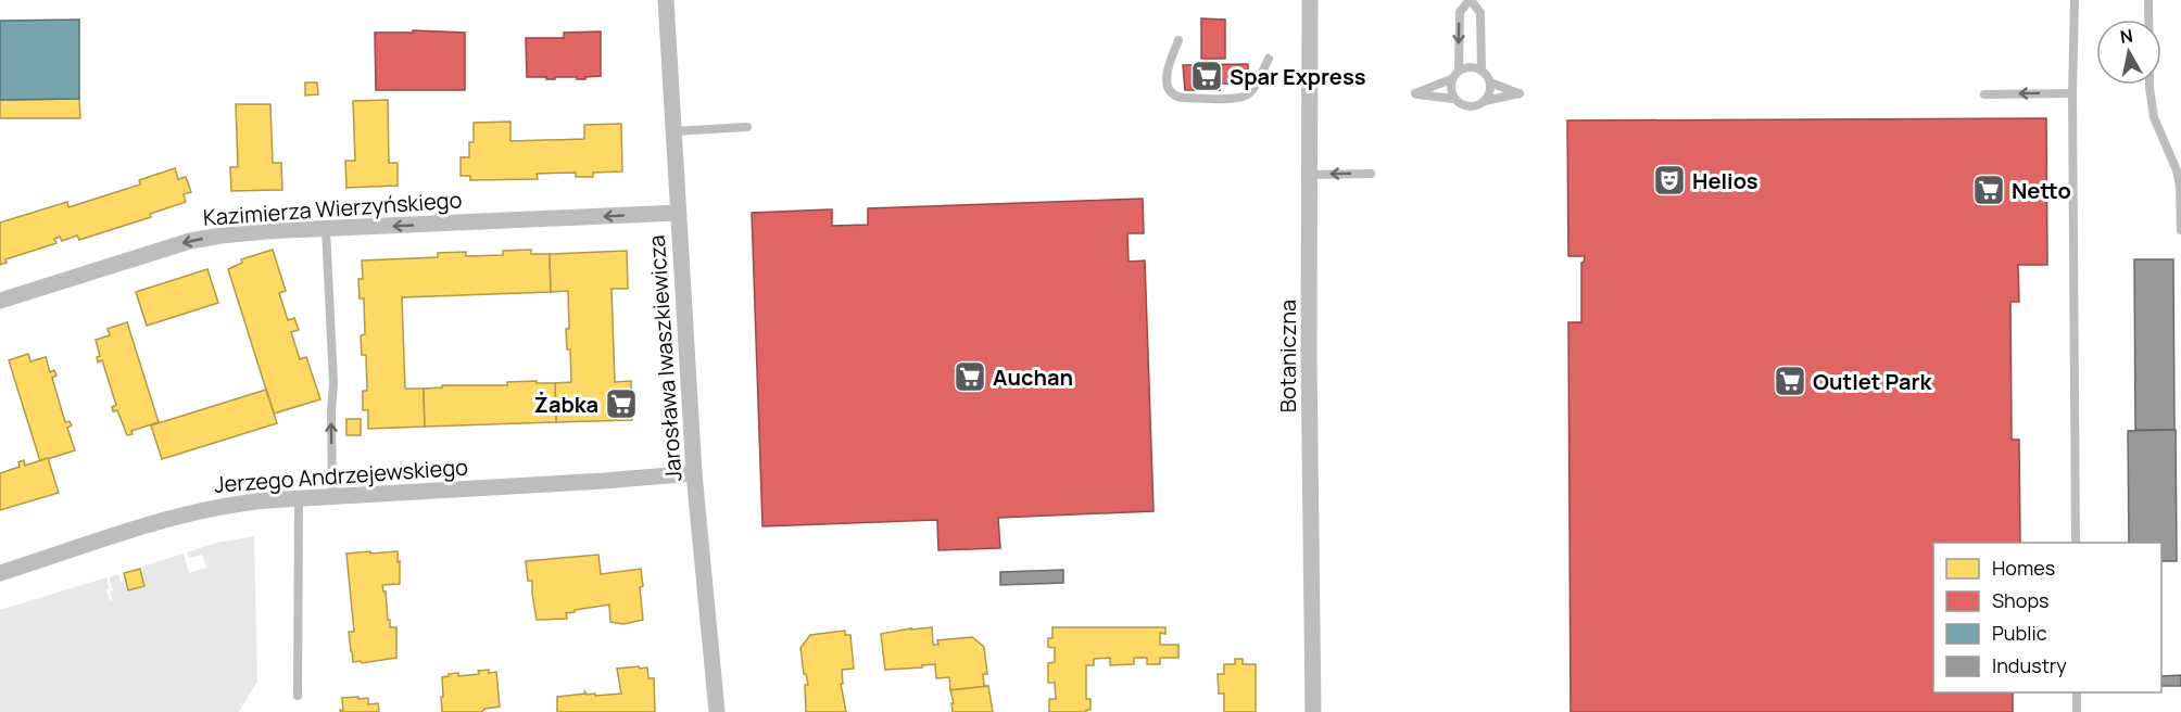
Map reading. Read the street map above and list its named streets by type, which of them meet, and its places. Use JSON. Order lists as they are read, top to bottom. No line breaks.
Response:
{"streets":{"street":["Kazimierza Wierzyńskiego","Botaniczna","Jarosława Iwaszkiewicza","Jerzego Andrzejewskiego"]},"crossings":[["Kazimierza Wierzyńskiego","Jarosława Iwaszkiewicza"],["Jarosława Iwaszkiewicza","Jerzego Andrzejewskiego"]],"one_way":["Kazimierza Wierzyńskiego"],"places":{"supermarket":["Spar Express","Netto","Auchan","Outlet Park","Żabka"],"theatre":["Helios"]},"legend":["Homes","Shops","Public","Industry"],"north":"top"}
